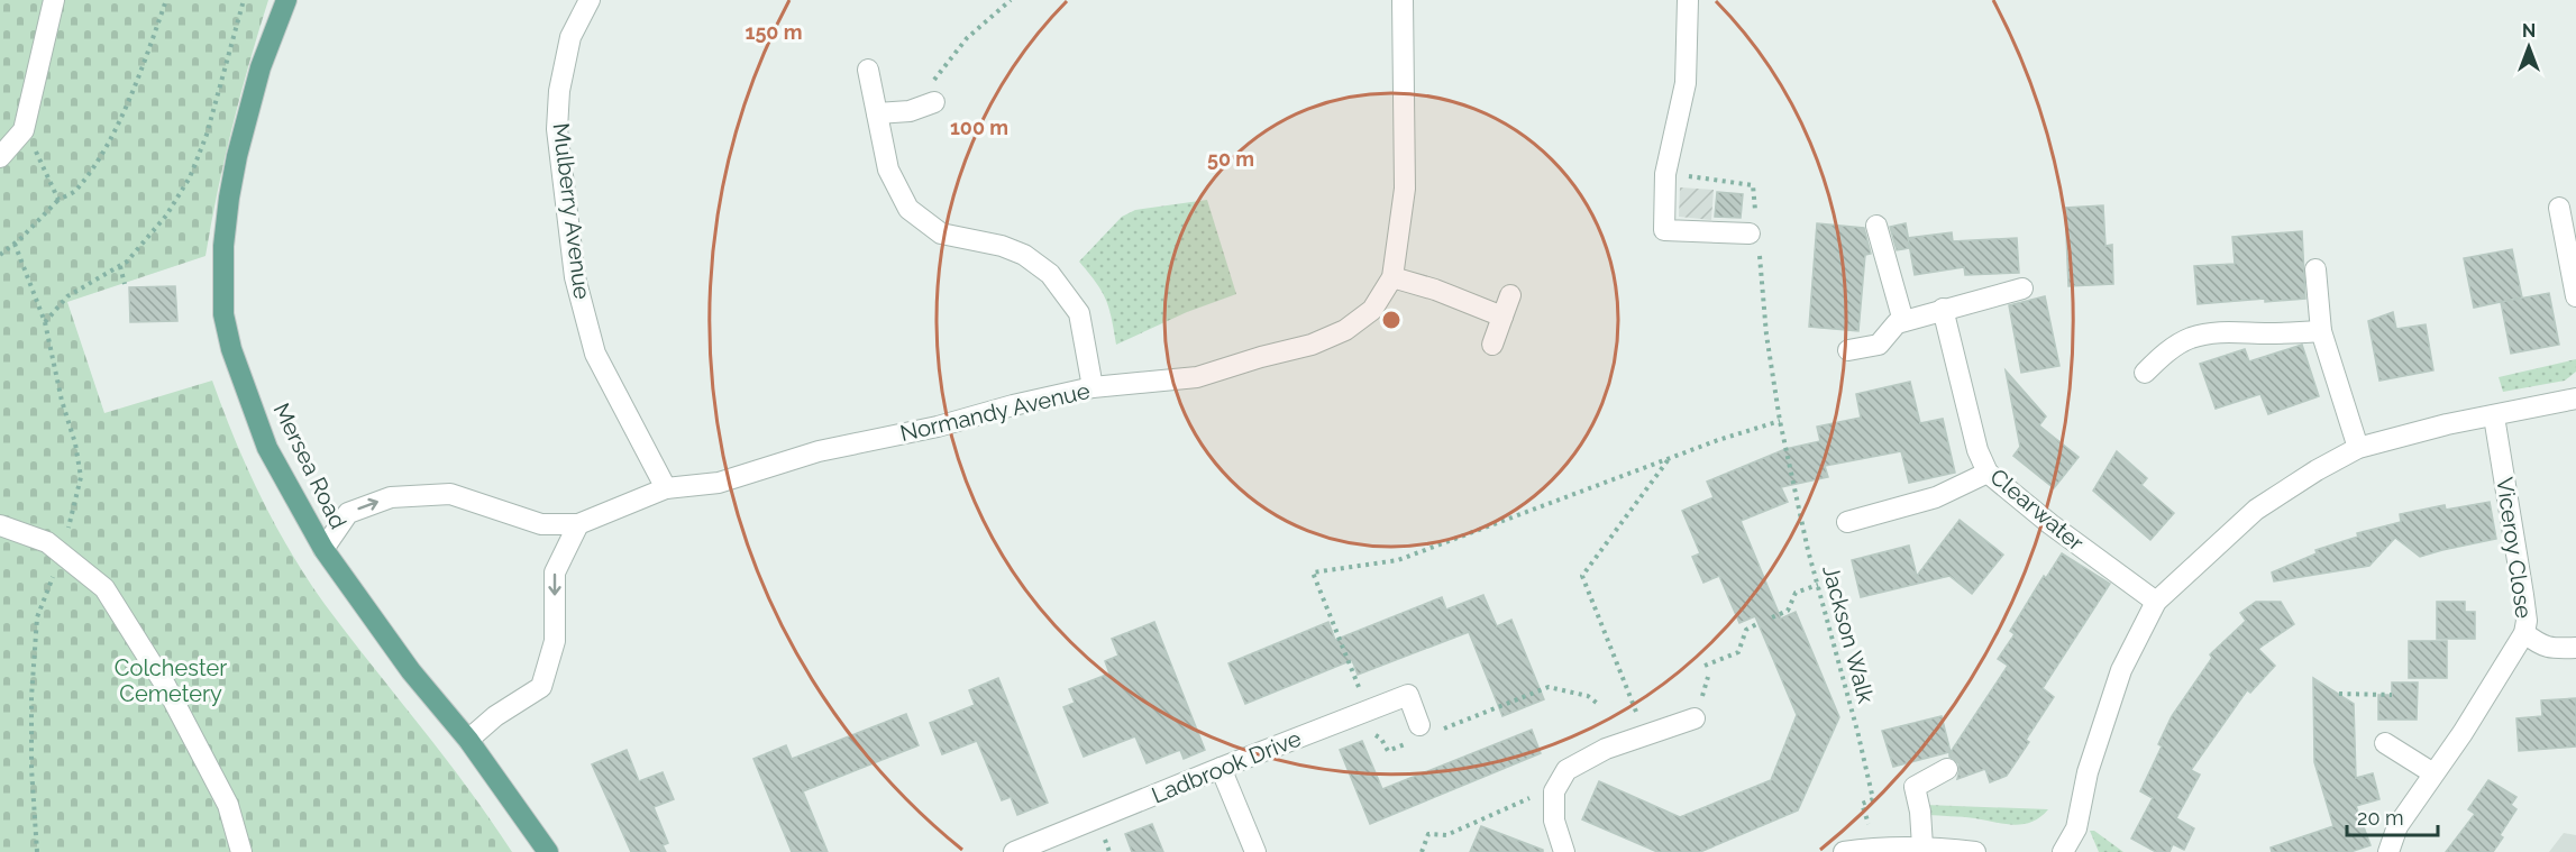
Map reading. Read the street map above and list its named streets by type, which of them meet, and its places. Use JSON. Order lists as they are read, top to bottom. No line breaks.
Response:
{"streets":{"main road":["Mersea Road"],"street":["Mulberry Avenue","Normandy Avenue","Clearwater","Viceroy Close","Ladbrook Drive"],"path":["Jackson Walk"]},"crossings":[["Mulberry Avenue","Normandy Avenue"],["Normandy Avenue","Mersea Road"]],"parks":["Colchester Cemetery"],"scale_bar":"20 m","north":"top","rings":["150 m","100 m","50 m"]}
